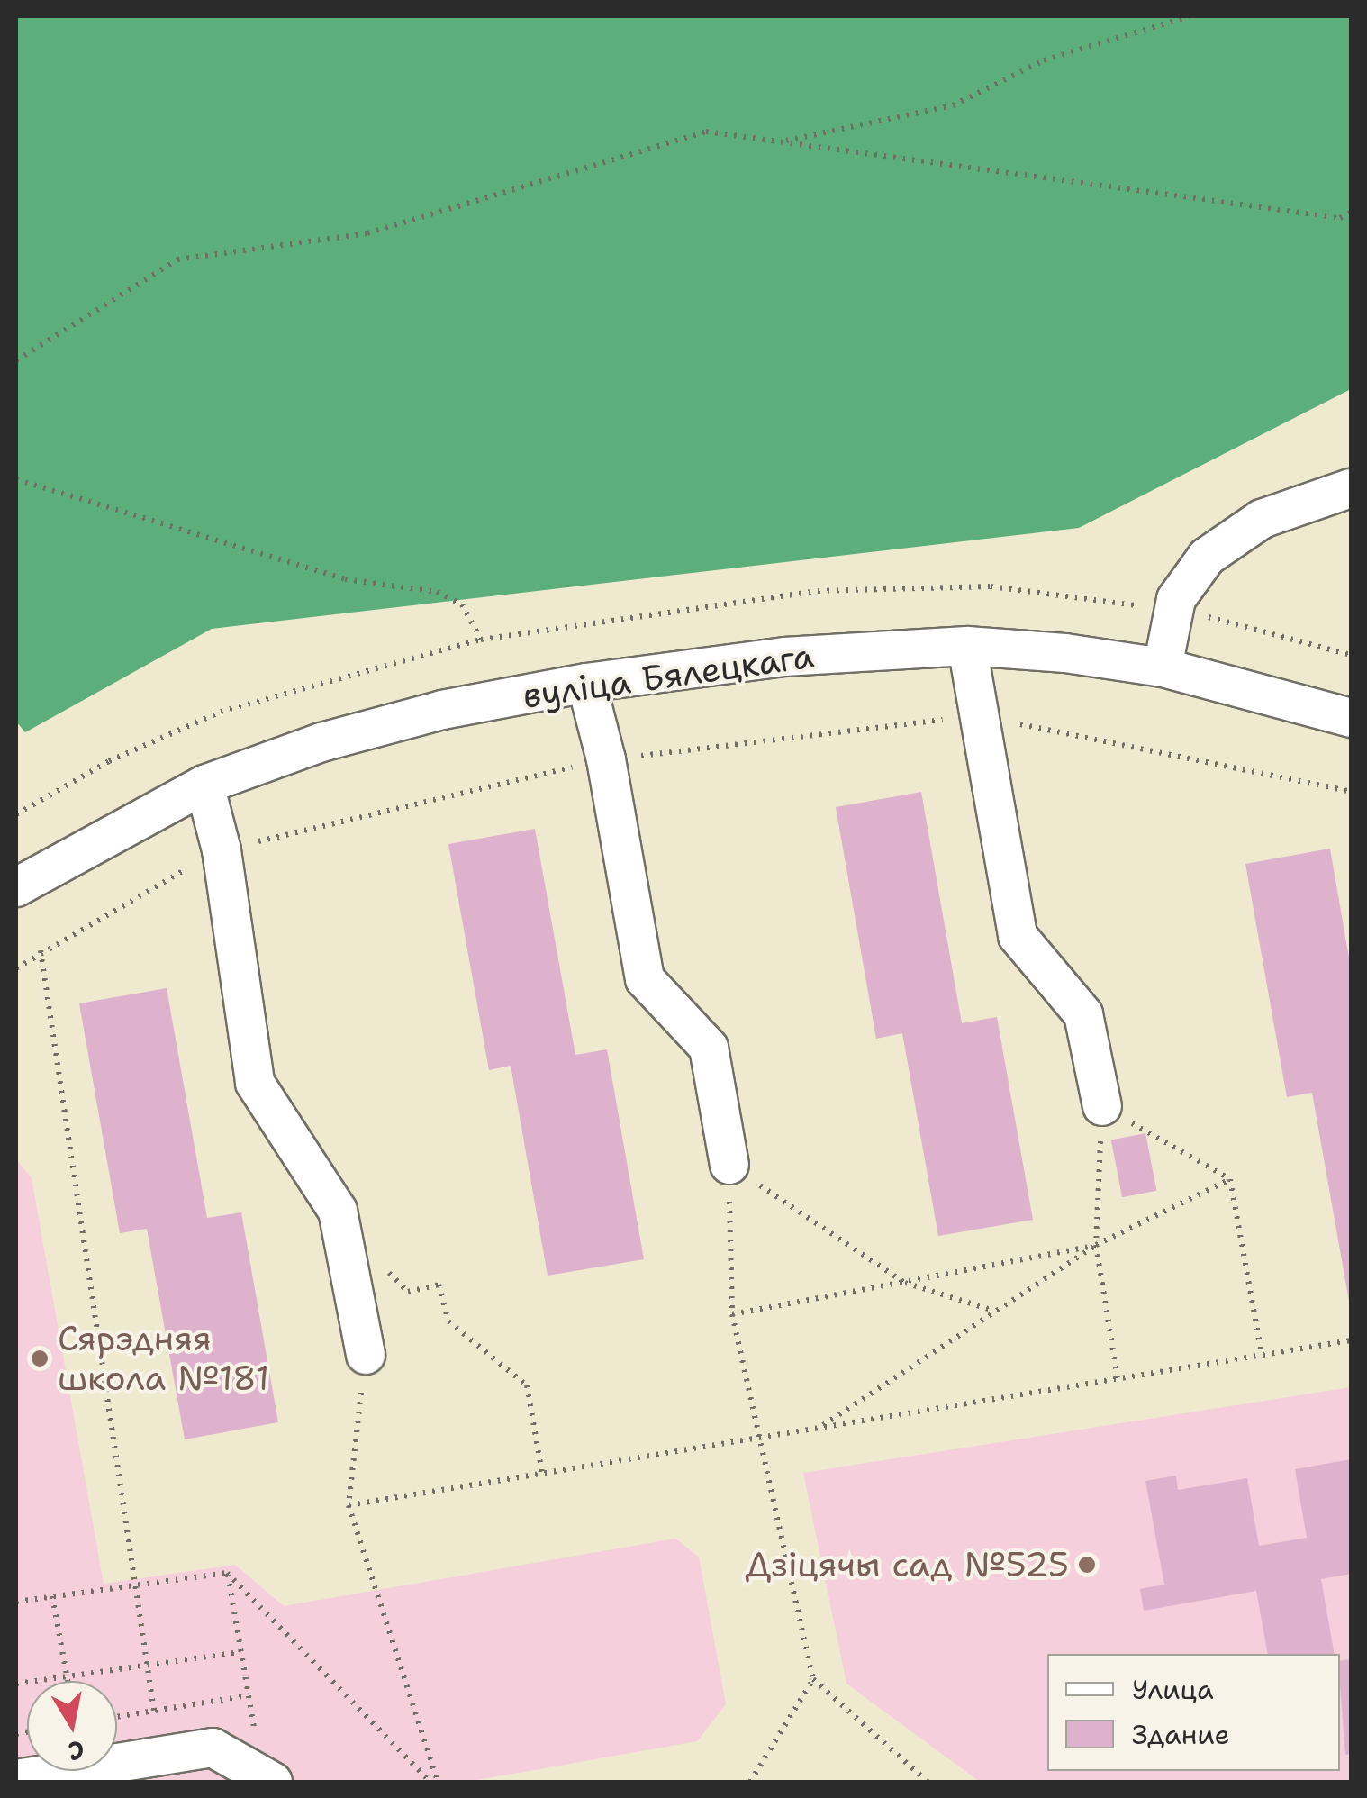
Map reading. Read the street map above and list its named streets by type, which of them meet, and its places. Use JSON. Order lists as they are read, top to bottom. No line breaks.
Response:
{"streets":{"street":["вуліца Бялецкага"]},"places":["Сярэдняя школа №181","Дзіцячы сад №525"],"legend":["Улица","Здание"],"north":"bottom"}
